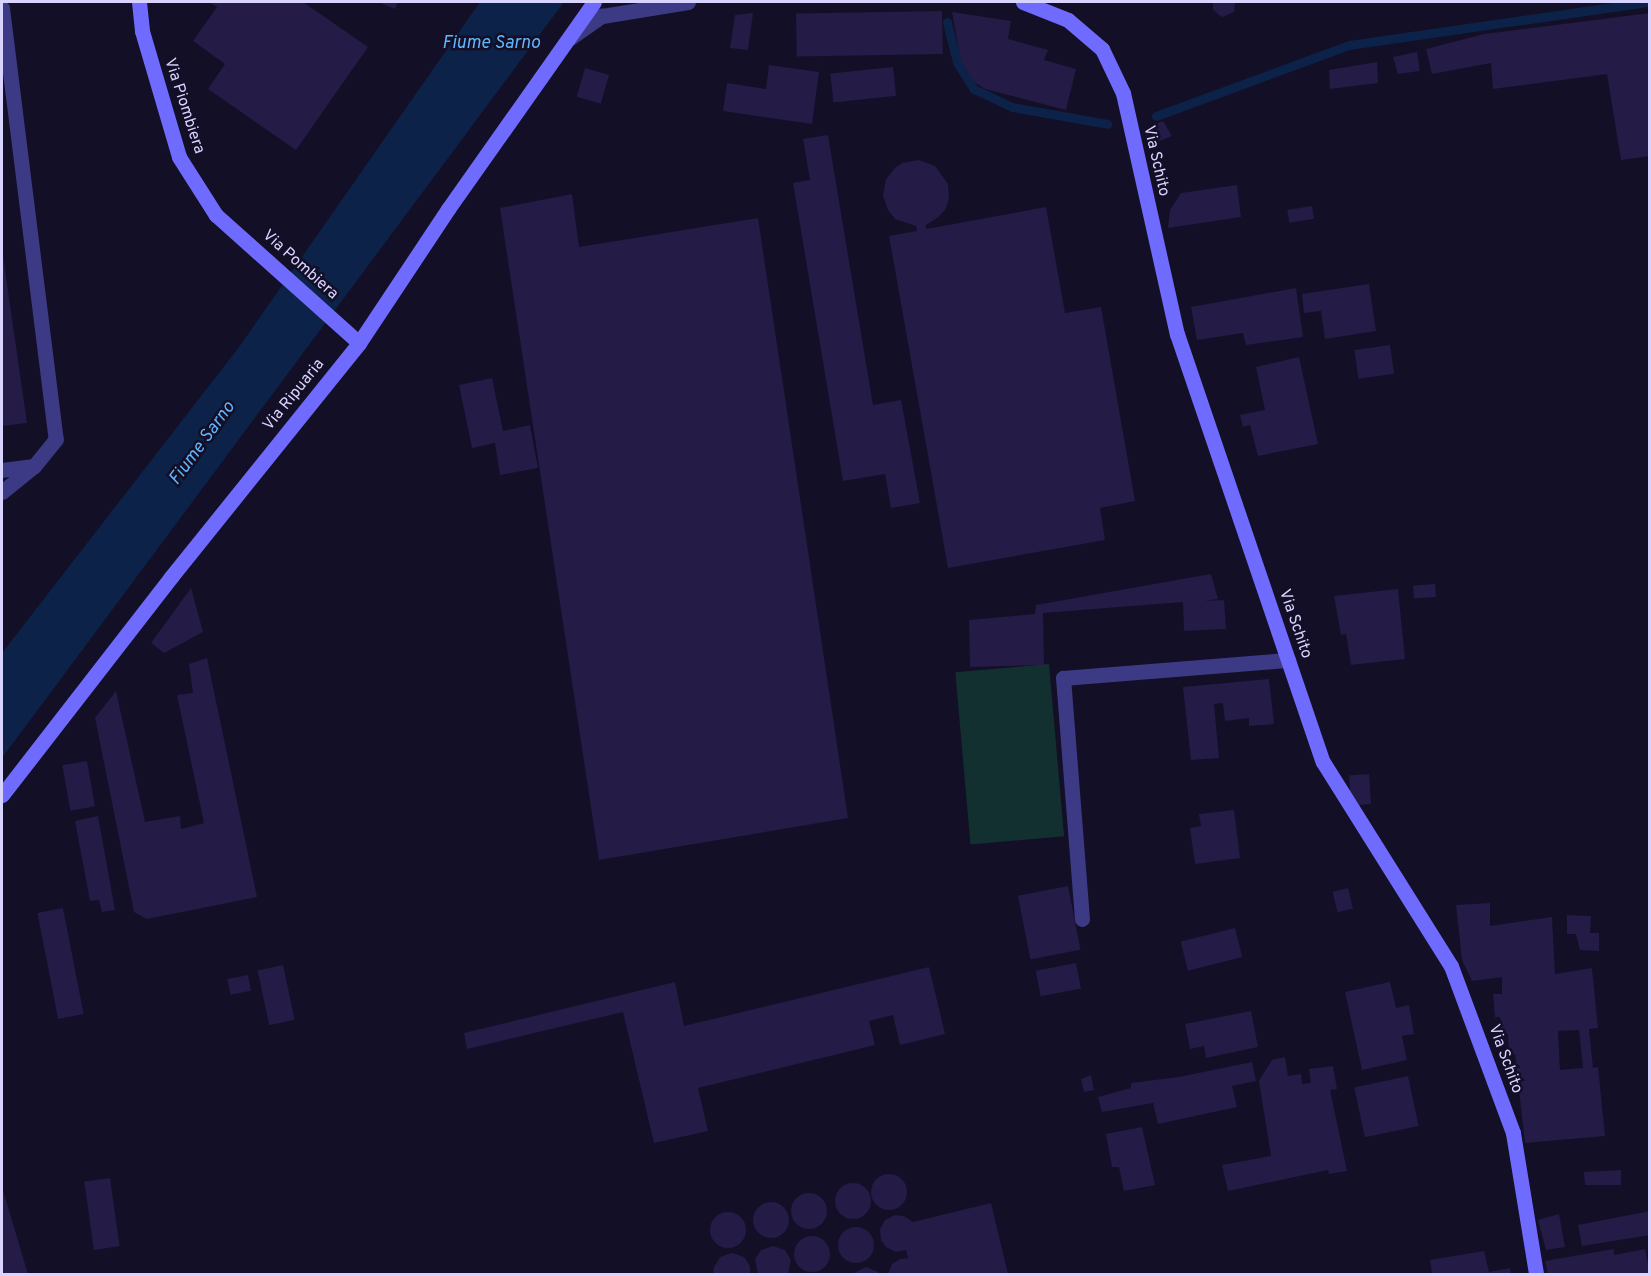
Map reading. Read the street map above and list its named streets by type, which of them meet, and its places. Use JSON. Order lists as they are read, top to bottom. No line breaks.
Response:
{"streets":{"street":["Via Piombiera","Via Schito","Via Pombiera","Via Ripuaria"]},"crossings":[["Via Piombiera","Via Pombiera"],["Via Pombiera","Via Ripuaria"]],"water":["Fiume Sarno"]}
